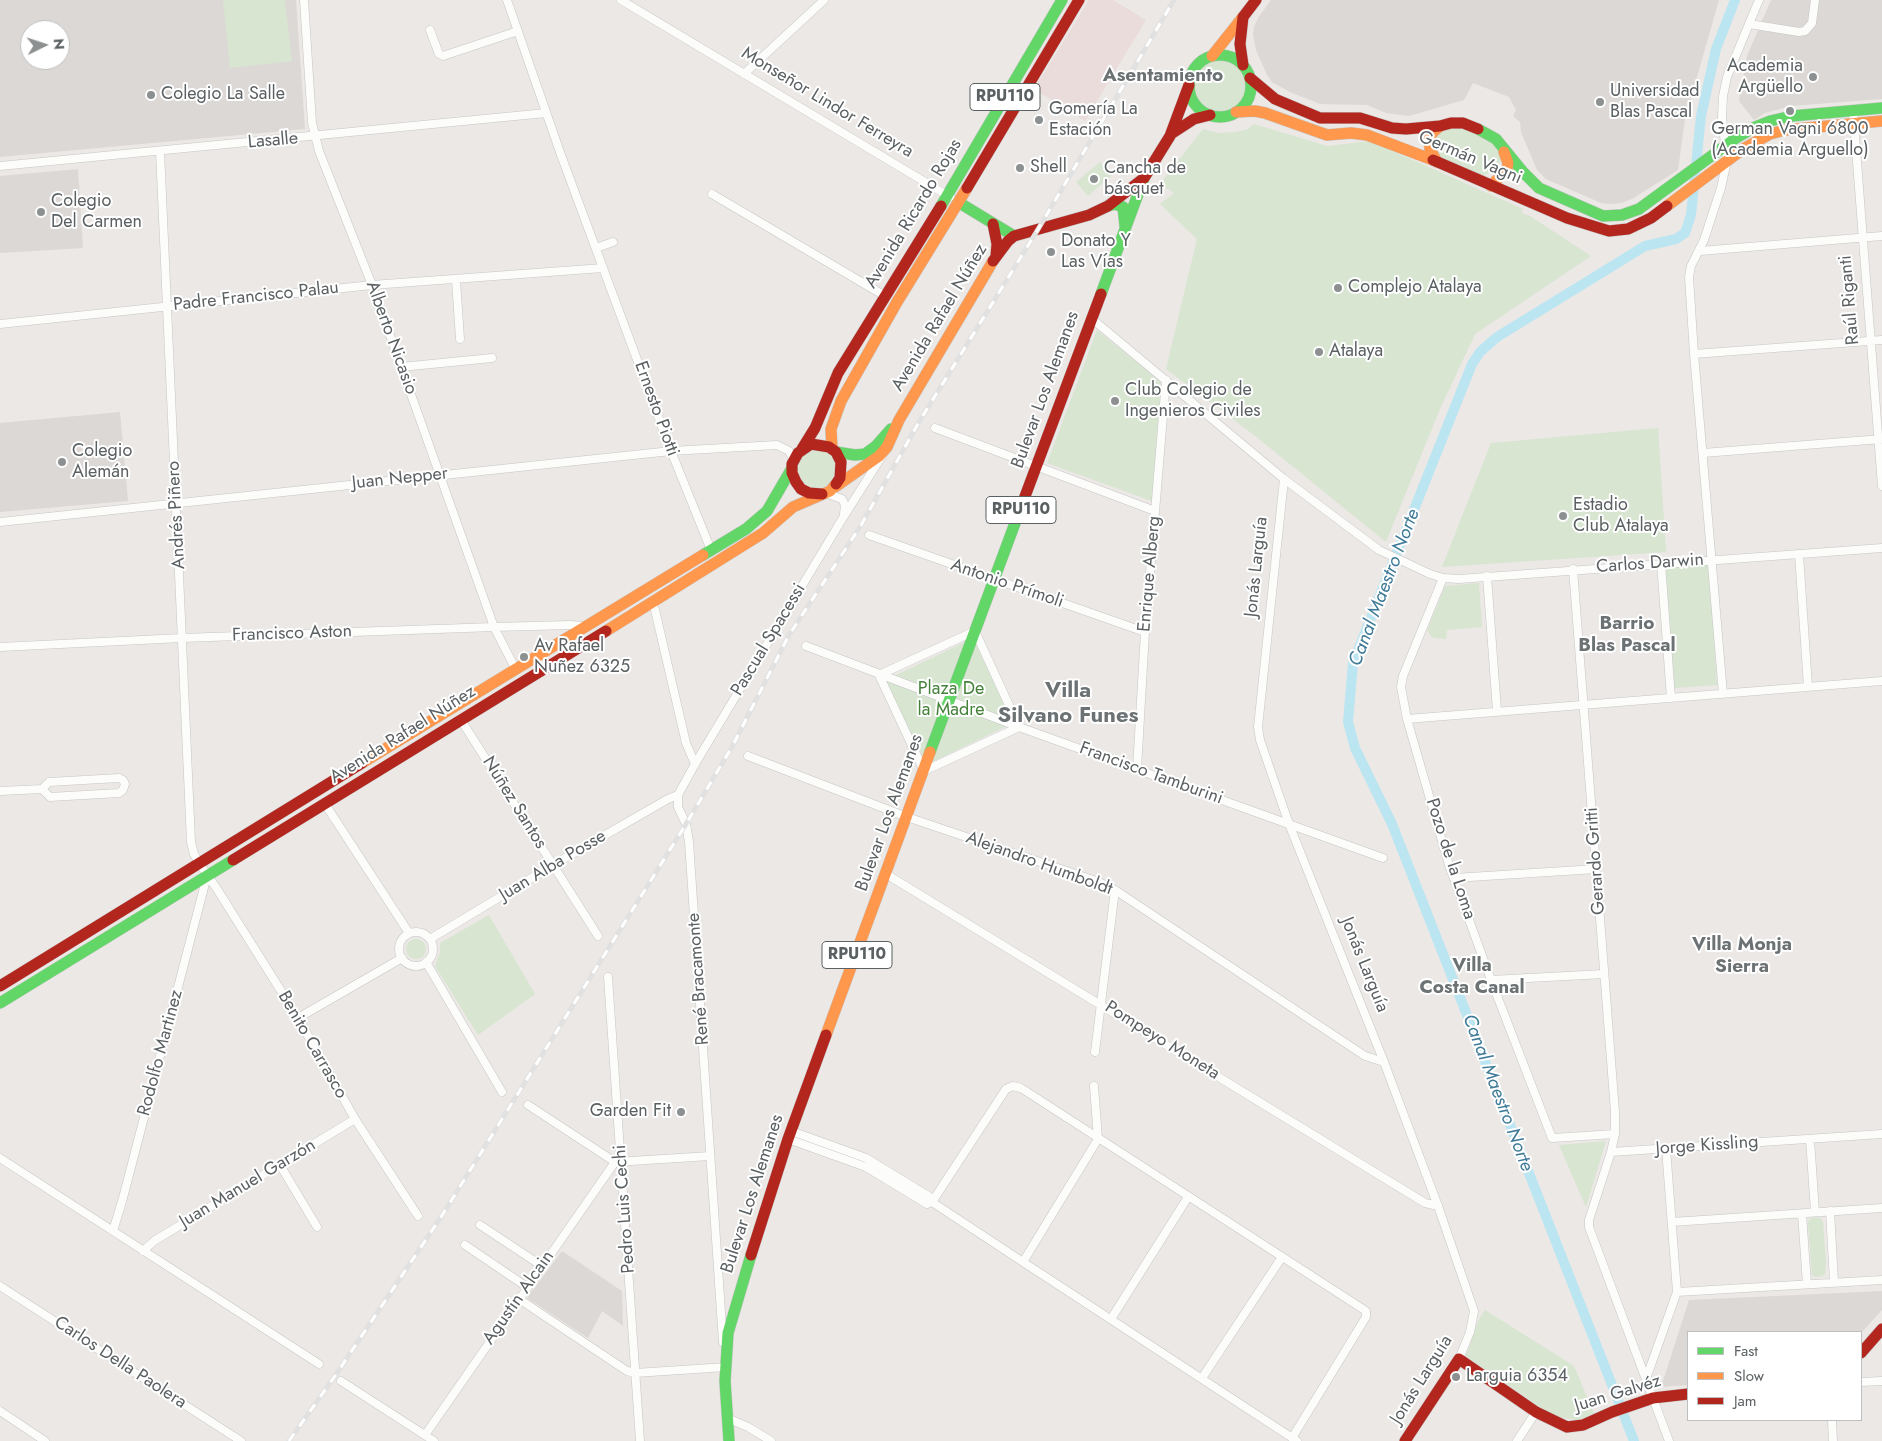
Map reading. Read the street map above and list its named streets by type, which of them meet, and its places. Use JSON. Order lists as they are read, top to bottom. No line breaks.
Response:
{"streets":{"main road":["RPU110","Monseñor Lindor Ferreyra","Germán Vagni","Avenida Ricardo Rojas","Avenida Rafael Núñez","Bulevar Los Alemanes","Jonás Larguía","Juan Galvéz"],"street":["Lasalle","Padre Francisco Palau","Raúl Riganti","Alberto Nicasio","Ernesto Piotti","Juan Nepper","Andrés Piñero","Carlos Darwin","Enrique Alberg","Antonio Prímoli","Francisco Aston","Pascual Spacessi","Francisco Tamburini","Núñez Santos","Pozo de la Loma","Gerardo Gritti","Alejandro Humboldt","Juan Alba Posse","René Bracamonte","Pompeyo Moneta","Benito Carrasco","Rodolfo Martinez","Jorge Kissling","Juan Manuel Garzón","Pedro Luis Cechi","Agustín Alcain","Carlos Della Paolera"]},"crossings":[["RPU110","Avenida Ricardo Rojas"],["RPU110","Avenida Rafael Núñez"],["RPU110","Juan Nepper"],["Monseñor Lindor Ferreyra","Avenida Ricardo Rojas"],["Monseñor Lindor Ferreyra","Avenida Rafael Núñez"],["Lasalle","Alberto Nicasio"],["Lasalle","Andrés Piñero"],["Avenida Ricardo Rojas","Avenida Rafael Núñez"],["Avenida Ricardo Rojas","Juan Nepper"],["Padre Francisco Palau","Alberto Nicasio"],["Padre Francisco Palau","Ernesto Piotti"],["Padre Francisco Palau","Andrés Piñero"],["Avenida Rafael Núñez","Alberto Nicasio"],["Avenida Rafael Núñez","Ernesto Piotti"],["Avenida Rafael Núñez","Juan Nepper"],["Avenida Rafael Núñez","Andrés Piñero"],["Avenida Rafael Núñez","Francisco Aston"],["Avenida Rafael Núñez","Pascual Spacessi"],["Avenida Rafael Núñez","Núñez Santos"],["Avenida Rafael Núñez","Benito Carrasco"],["Avenida Rafael Núñez","Rodolfo Martinez"],["Alberto Nicasio","Juan Nepper"],["Alberto Nicasio","Francisco Aston"],["Bulevar Los Alemanes","Antonio Prímoli"],["Bulevar Los Alemanes","Francisco Tamburini"],["Bulevar Los Alemanes","Alejandro Humboldt"],["Bulevar Los Alemanes","René Bracamonte"],["Bulevar Los Alemanes","Pompeyo Moneta"],["Ernesto Piotti","Juan Nepper"],["Juan Nepper","Andrés Piñero"],["Andrés Piñero","Francisco Aston"],["Andrés Piñero","Benito Carrasco"],["Andrés Piñero","Rodolfo Martinez"],["Carlos Darwin","Jonás Larguía"],["Carlos Darwin","Pozo de la Loma"],["Carlos Darwin","Gerardo Gritti"],["Jonás Larguía","Francisco Tamburini"],["Jonás Larguía","Alejandro Humboldt"],["Jonás Larguía","Pompeyo Moneta"],["Jonás Larguía","Juan Galvéz"],["Enrique Alberg","Antonio Prímoli"],["Enrique Alberg","Francisco Tamburini"],["Núñez Santos","Juan Alba Posse"],["Pozo de la Loma","Gerardo Gritti"],["Gerardo Gritti","Jorge Kissling"],["Juan Alba Posse","René Bracamonte"],["Benito Carrasco","Rodolfo Martinez"],["Benito Carrasco","Juan Manuel Garzón"],["Pedro Luis Cechi","Agustín Alcain"]],"districts":["Asentamiento","Barrio Blas Pascal","Villa Silvano Funes","Villa Monja Sierra","Villa Costa Canal"],"water":["Canal Maestro Norte"],"parks":["Plaza De la Madre"],"places":["Academia Argüello","Colegio La Salle","Universidad Blas Pascal","German Vagni 6800 (Academia Arguello)","Gomería La Estación","Shell","Cancha de básquet","Colegio Del Carmen","Donato Y Las Vías","Complejo Atalaya","Atalaya","Club Colegio de Ingenieros Civiles","Colegio Alemán","Estadio Club Atalaya","Av Rafael Nuñez 6325","Garden Fit","Larguia 6354"],"legend":["Fast","Slow","Jam"],"north":"right"}
